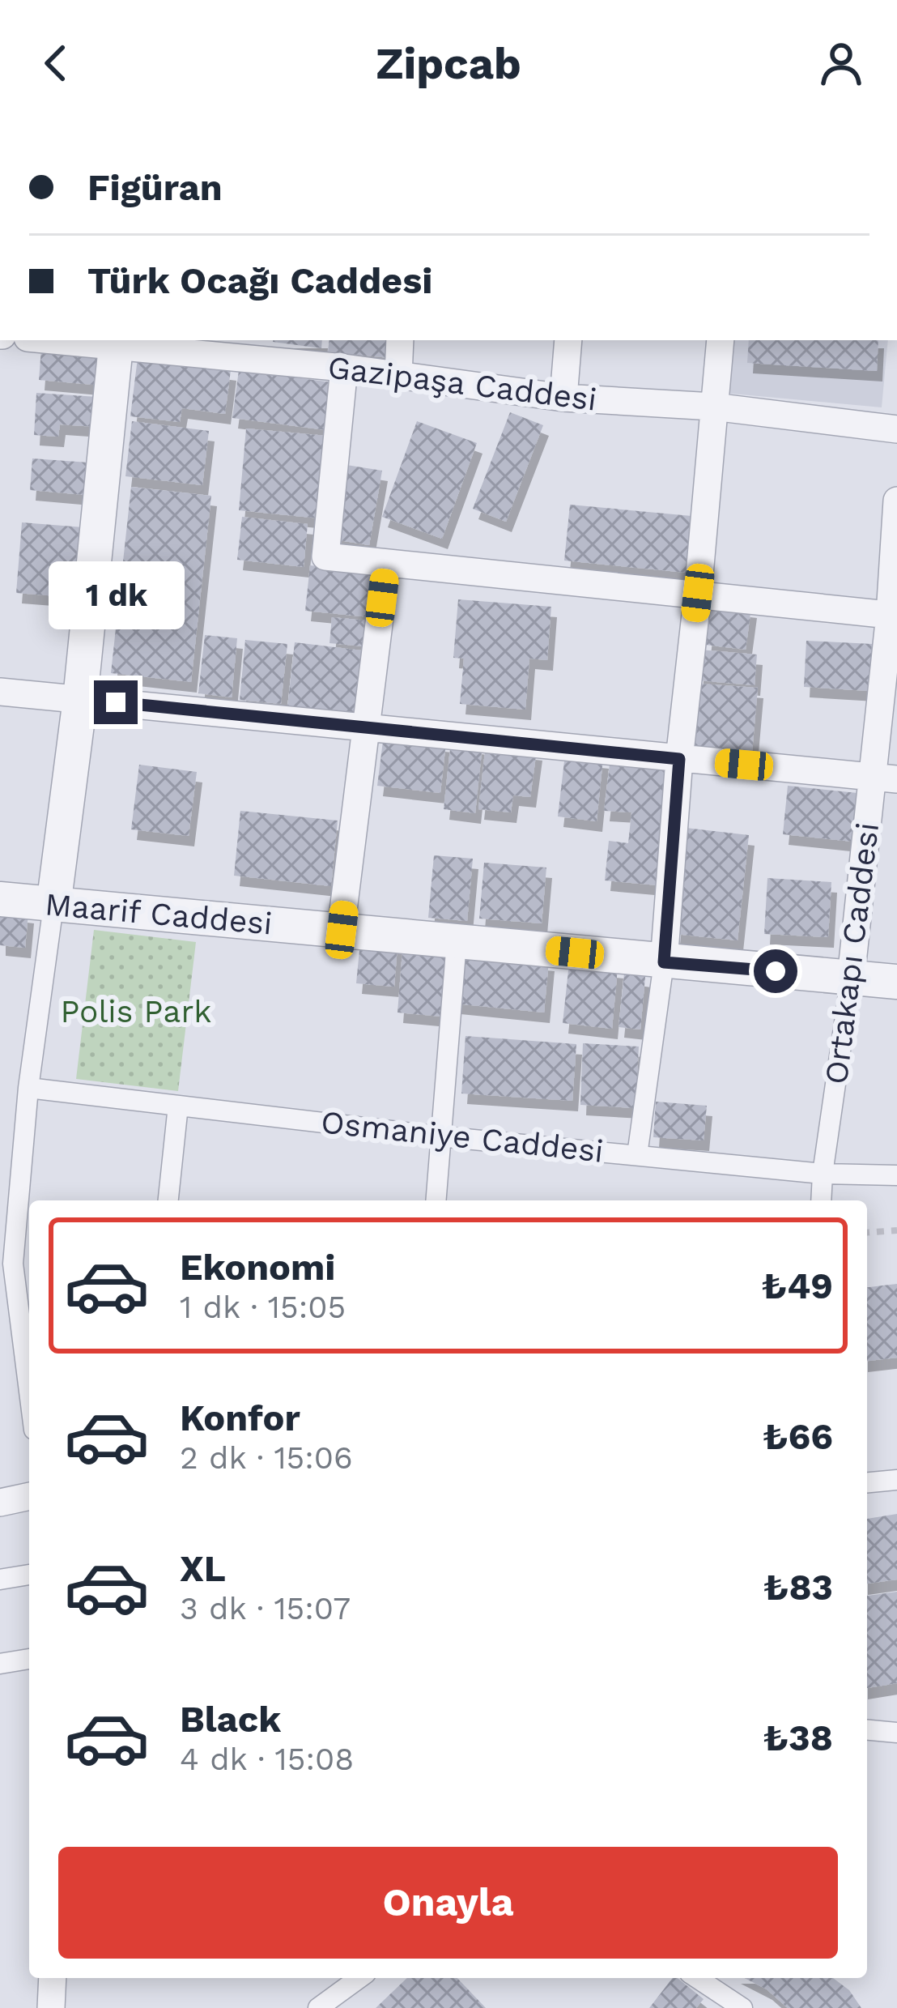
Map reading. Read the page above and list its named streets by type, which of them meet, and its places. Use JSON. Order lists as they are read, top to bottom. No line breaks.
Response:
{"streets":{"street":["Gazipaşa Caddesi","Maarif Caddesi","Ortakapı Caddesi","Osmaniye Caddesi"]},"crossings":[["Maarif Caddesi","Ortakapı Caddesi"],["Ortakapı Caddesi","Osmaniye Caddesi"]],"parks":["Polis Park"],"page":{"header":"Zipcab","banner":["Figüran","Türk Ocağı Caddesi"],"bubble":"1 dk","list":[{"name":"Ekonomi","note":"1 dk · 15:05","value":"₺49"},{"name":"Konfor","note":"2 dk · 15:06","value":"₺66"},{"name":"XL","note":"3 dk · 15:07","value":"₺83"},{"name":"Black","note":"4 dk · 15:08","value":"₺38"}],"buttons":"Onayla"}}
